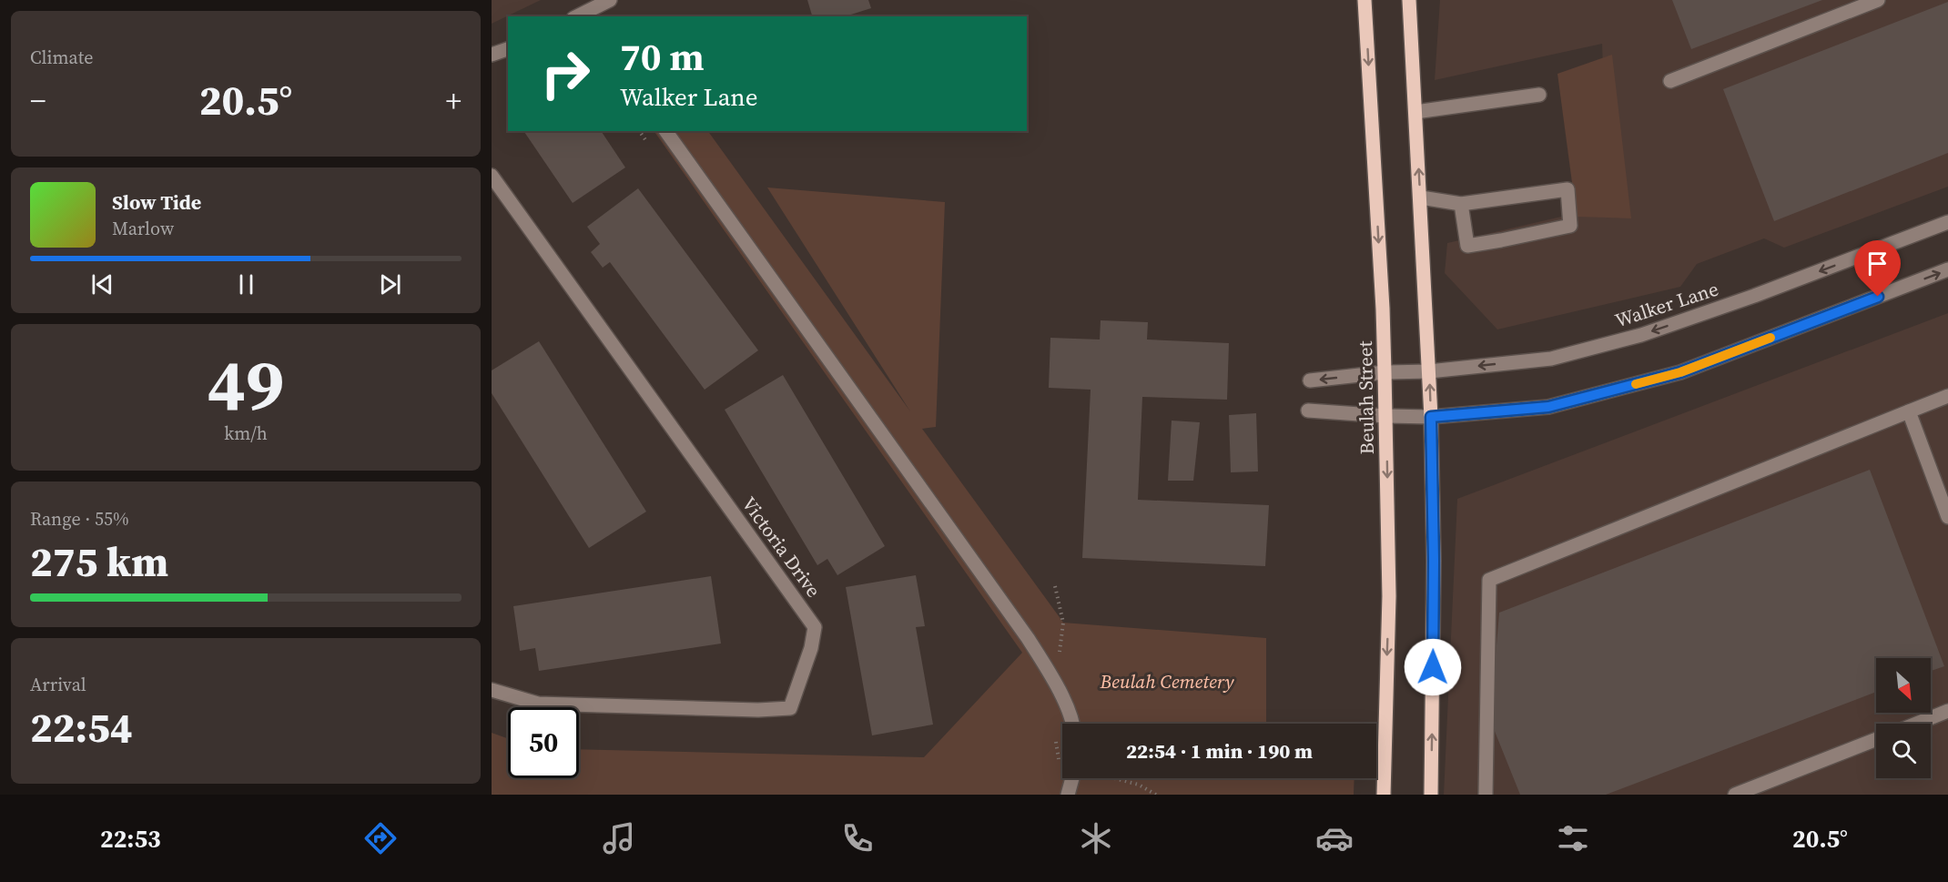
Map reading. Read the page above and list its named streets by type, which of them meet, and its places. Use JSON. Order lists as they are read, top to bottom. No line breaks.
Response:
{"streets":{"main road":["Beulah Street"],"street":["Walker Lane","Victoria Drive"]},"crossings":[["Walker Lane","Beulah Street"]],"parks":["Beulah Cemetery"],"north":"bottom right","page":{"tile":["Climate",["49","km/h"],["Range · 55%","275 km"],["Arrival","22:54"]],"turn":["70 m","Walker Lane"],"heat":["−","20.5°","+"],"song":["Slow Tide","Marlow"],"limit":"50","trip":"22:54 · 1 min · 190 m","tabs":["22:53","20.5°"]}}
